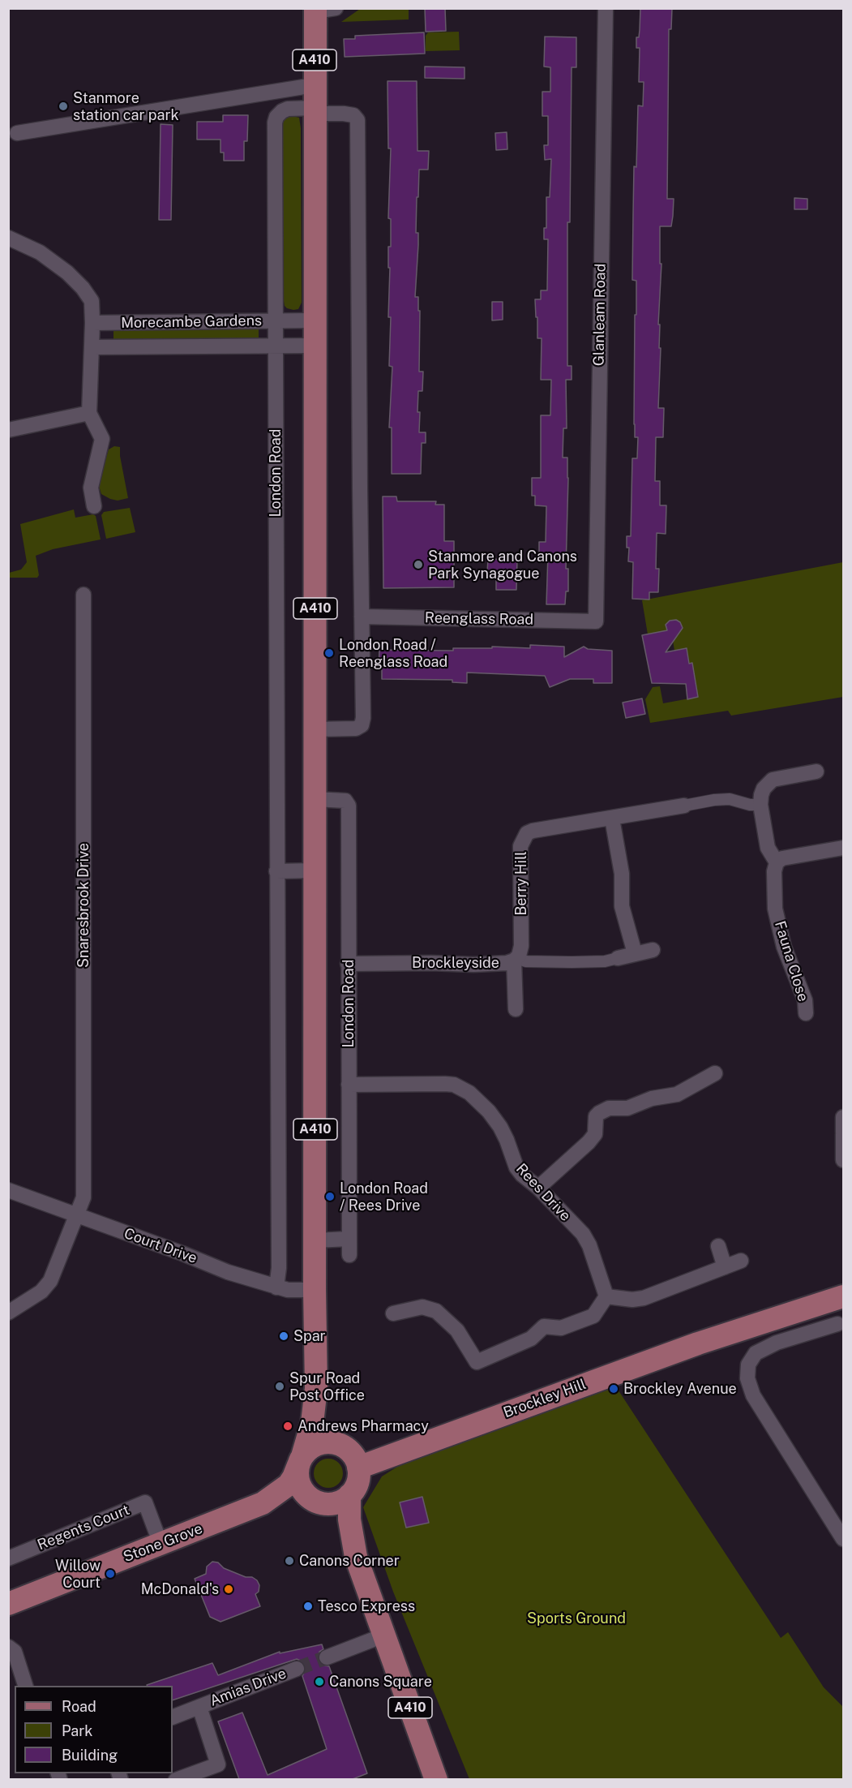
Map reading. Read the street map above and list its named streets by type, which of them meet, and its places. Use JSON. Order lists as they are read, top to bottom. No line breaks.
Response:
{"streets":{"main road":["A410","Brockley Hill","Stone Grove"],"street":["Glanleam Road","Morecambe Gardens","London Road","Reenglass Road","Berry Hill","Snaresbrook Drive","Fauna Close","Brockleyside","Rees Drive","Court Drive","Regents Court","Amias Drive"]},"crossings":[["A410","Morecambe Gardens"],["A410","London Road"],["A410","Court Drive"],["A410","Brockley Hill"],["A410","Stone Grove"],["Glanleam Road","Reenglass Road"],["Morecambe Gardens","London Road"],["London Road","Reenglass Road"],["London Road","Brockleyside"],["London Road","Rees Drive"],["London Road","Court Drive"],["Berry Hill","Brockleyside"],["Snaresbrook Drive","Court Drive"],["Brockley Hill","Stone Grove"],["Regents Court","Stone Grove"]],"parks":["Sports Ground"],"places":["Stanmore station car park","Stanmore and Canons Park Synagogue","London Road / Reenglass Road","London Road / Rees Drive","Spar","Spur Road Post Office","Brockley Avenue","Andrews Pharmacy","Canons Corner","Willow Court","McDonald's","Tesco Express","Canons Square"],"legend":["Road","Park","Building"]}
